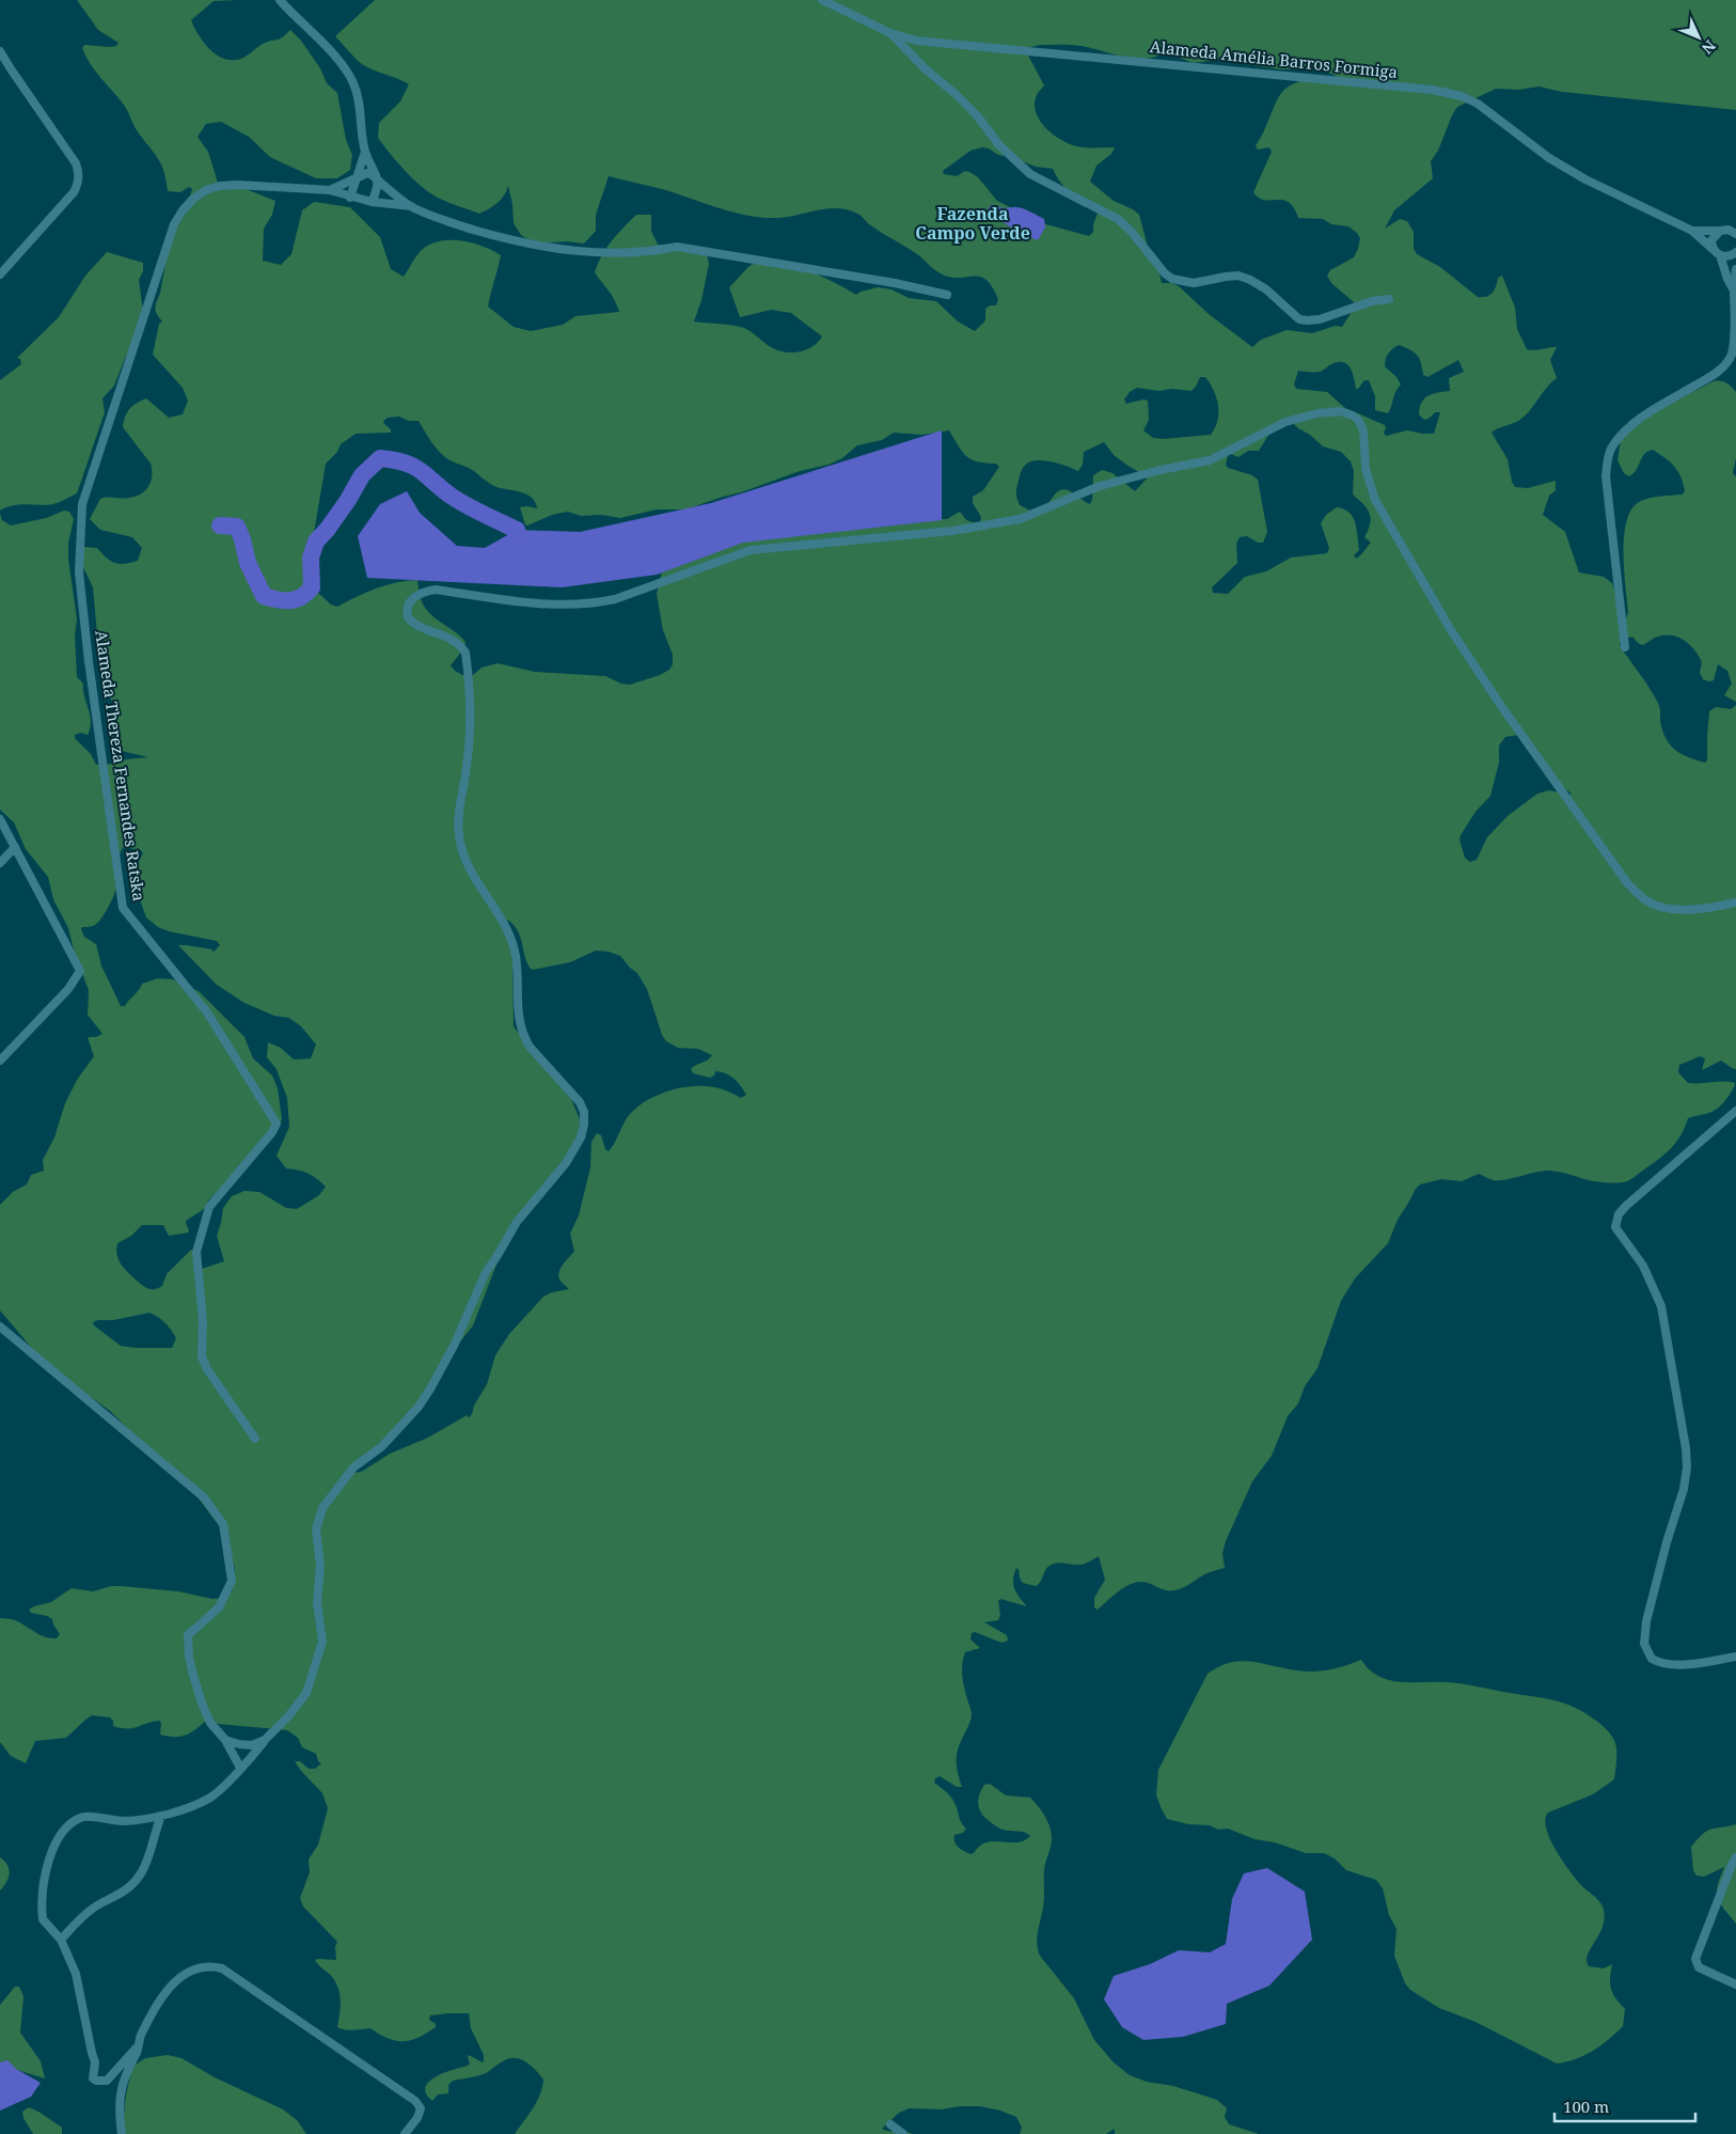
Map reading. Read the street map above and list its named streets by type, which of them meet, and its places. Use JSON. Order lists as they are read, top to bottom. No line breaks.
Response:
{"streets":{"street":["Alameda Amélia Barros Formiga","Alameda Thereza Fernandes Ratska"]},"districts":["Fazenda Campo Verde"],"scale_bar":"100 m","north":"bottom right"}
